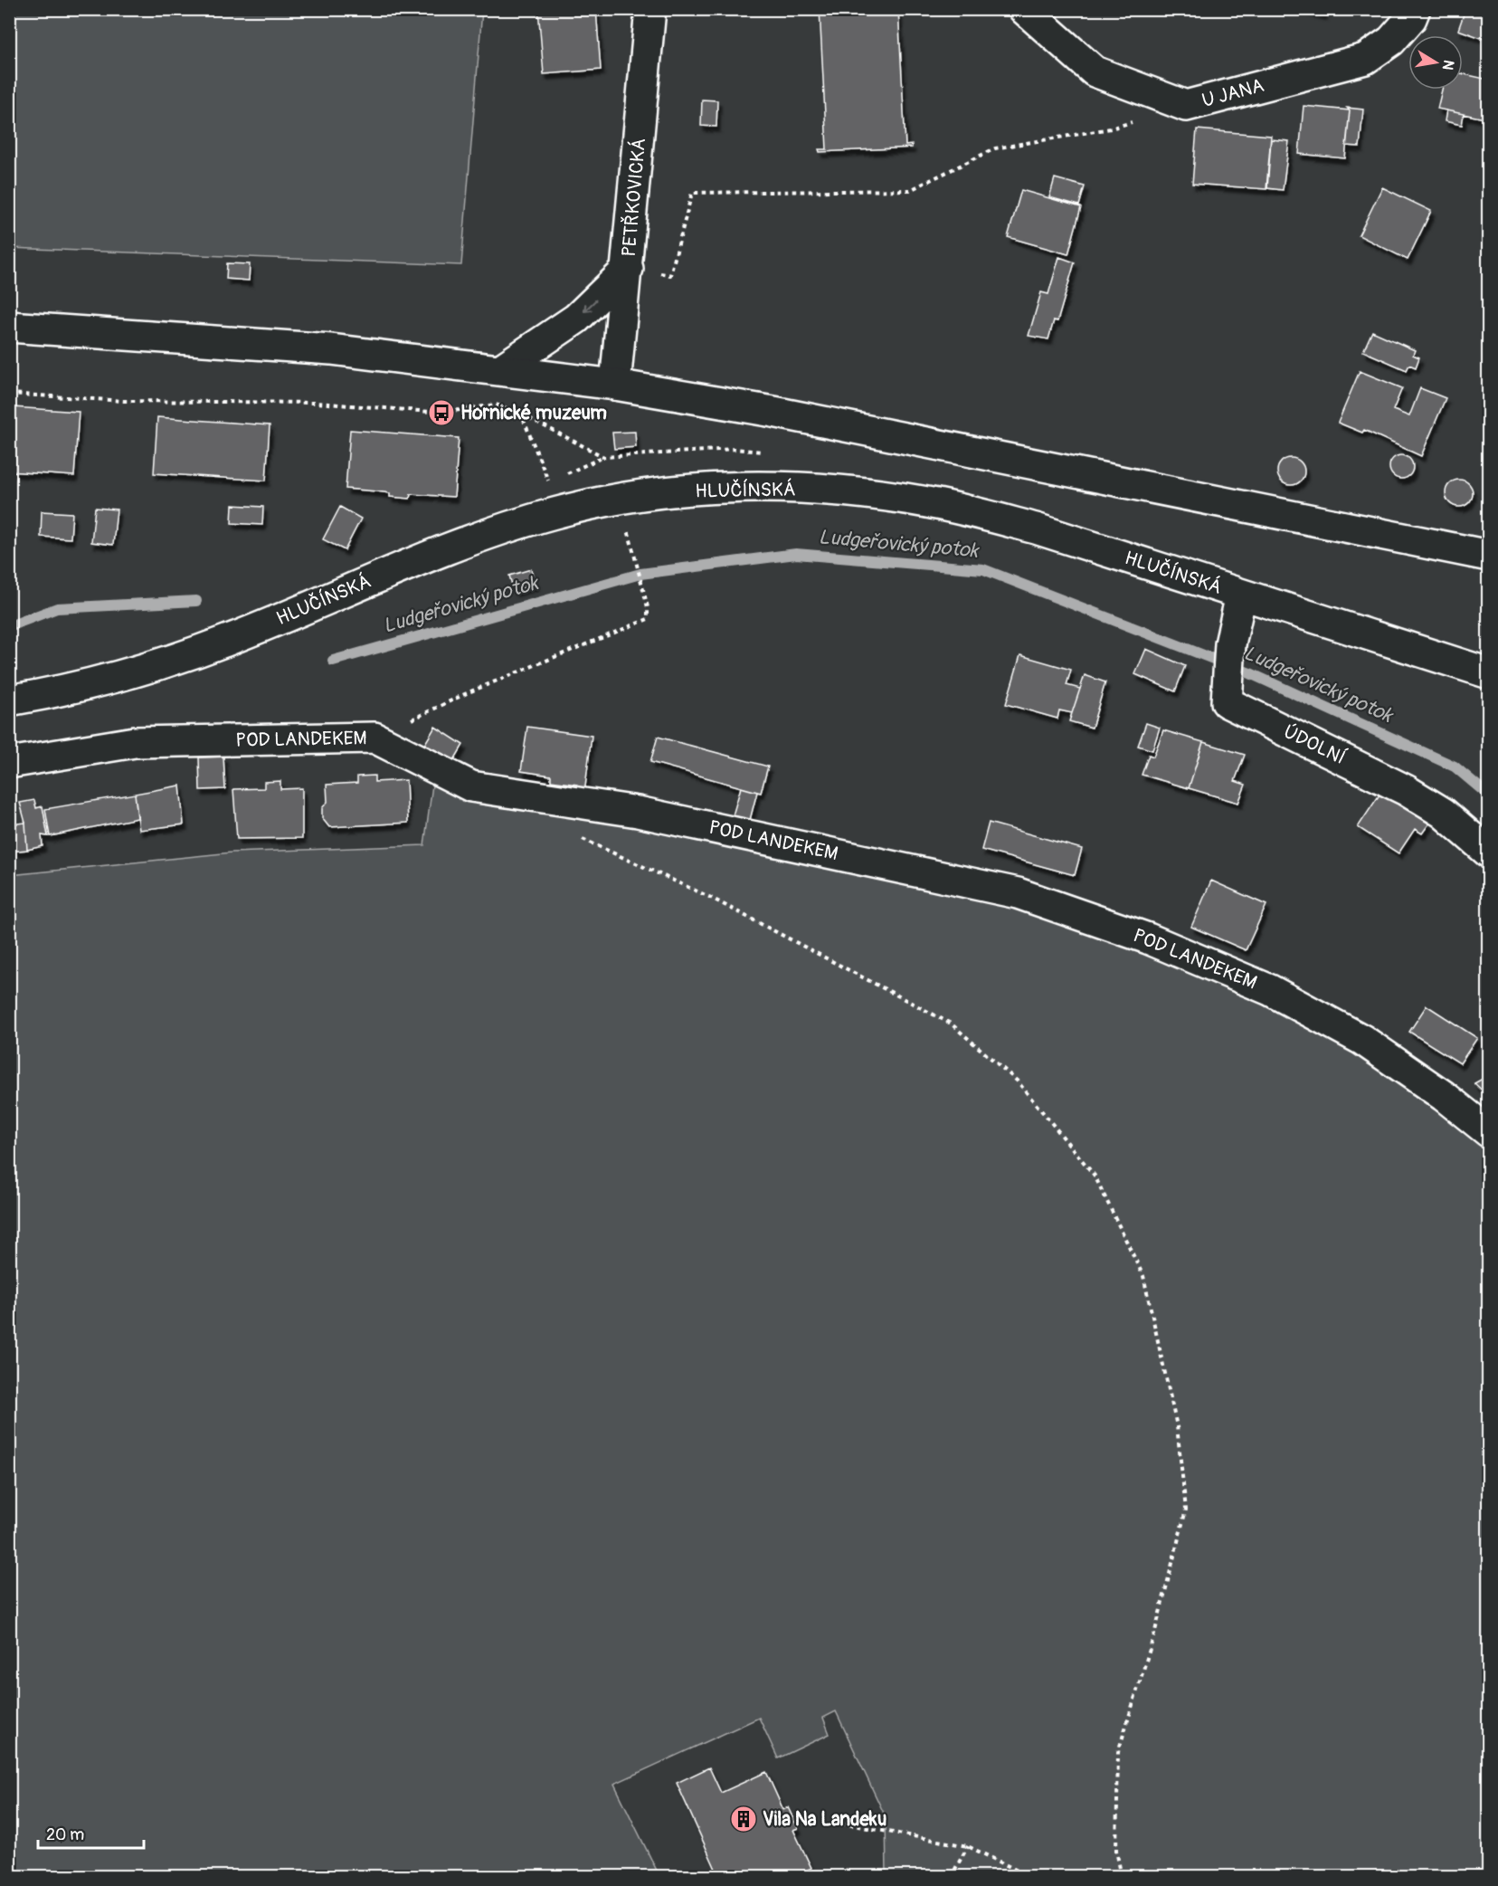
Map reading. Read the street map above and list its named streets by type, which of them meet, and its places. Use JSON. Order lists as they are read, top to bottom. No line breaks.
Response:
{"streets":{"street":["U JANA","PETŘKOVICKÁ","HLUČÍNSKÁ","POD LANDEKEM","ÚDOLNÍ"]},"crossings":[["HLUČÍNSKÁ","ÚDOLNÍ"]],"water":["Ludgeřovický potok"],"places":{"bus stop":["Hornické muzeum"],"building":["Vila Na Landeku"]},"scale_bar":"20 m","north":"right"}
